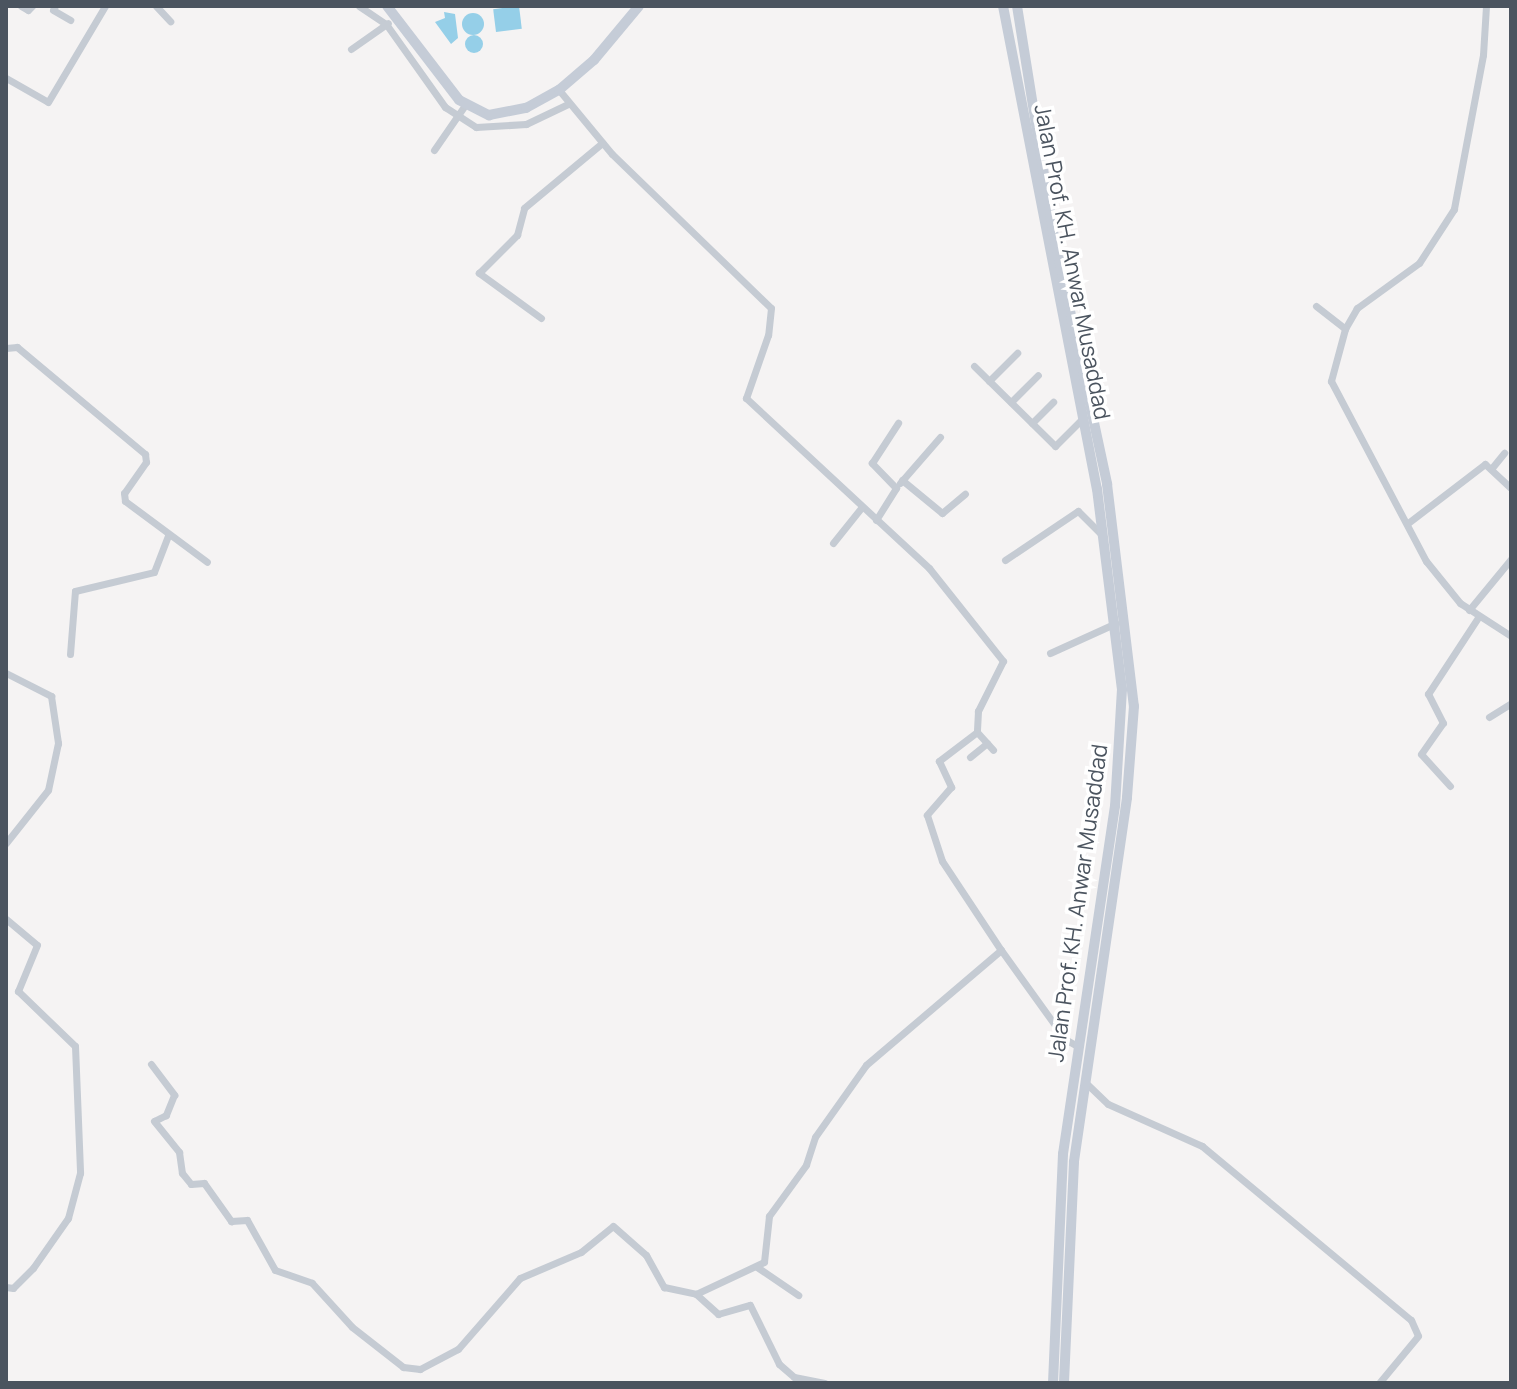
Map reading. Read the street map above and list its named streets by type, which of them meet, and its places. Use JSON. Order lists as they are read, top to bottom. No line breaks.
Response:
{"streets":{"street":["Jalan Prof. KH. Anwar Musaddad"]}}
